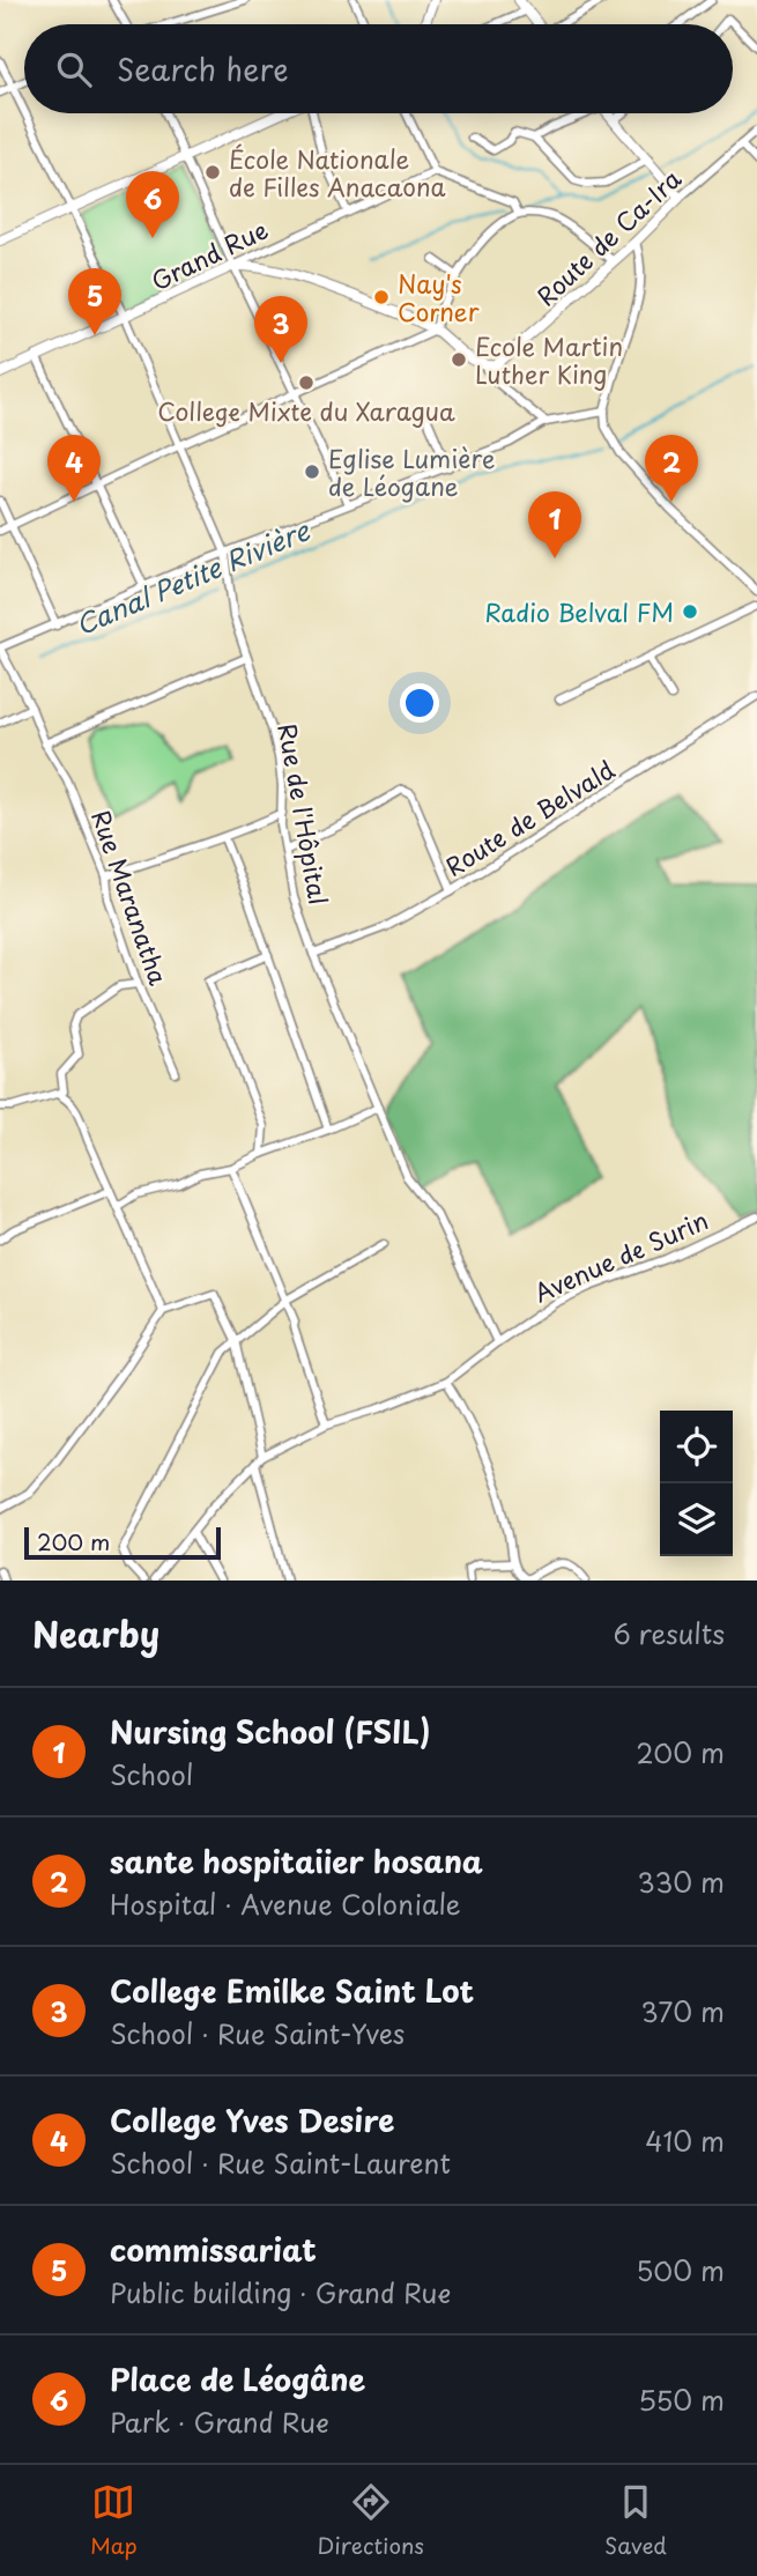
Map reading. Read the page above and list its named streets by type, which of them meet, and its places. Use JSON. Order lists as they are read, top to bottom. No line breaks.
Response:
{"streets":{"street":["Route de Ca-Ira","Grand Rue","Rue de l'Hôpital","Route de Belvald","Rue Maranatha","Avenue de Surin"]},"crossings":[["Grand Rue","Rue de l'Hôpital"],["Rue de l'Hôpital","Route de Belvald"],["Rue de l'Hôpital","Avenue de Surin"]],"water":["Canal Petite Rivière"],"places":["École Nationale de Filles Anacaona","Nay's Corner","Ecole Martin Luther King","College Mixte du Xaragua","Eglise Lumière de Léogane","Radio Belval FM"],"scale_bar":"200 m","page":{"search":"Search here","pins":["6","5","3","2","4","1"],"scale":"200 m","heading":["Nearby","6 results"],"list":[{"mark":"1","name":"Nursing School (FSIL)","note":"School","value":"200 m"},{"mark":"2","name":"sante hospitaiier hosana","note":"Hospital · Avenue Coloniale","value":"330 m"},{"mark":"3","name":"College Emilke Saint Lot","note":"School · Rue Saint-Yves","value":"370 m"},{"mark":"4","name":"College Yves Desire","note":"School · Rue Saint-Laurent","value":"410 m"},{"mark":"5","name":"commissariat","note":"Public building · Grand Rue","value":"500 m"},{"mark":"6","name":"Place de Léogâne","note":"Park · Grand Rue","value":"550 m"}],"nav":["Map","Directions","Saved"]}}
